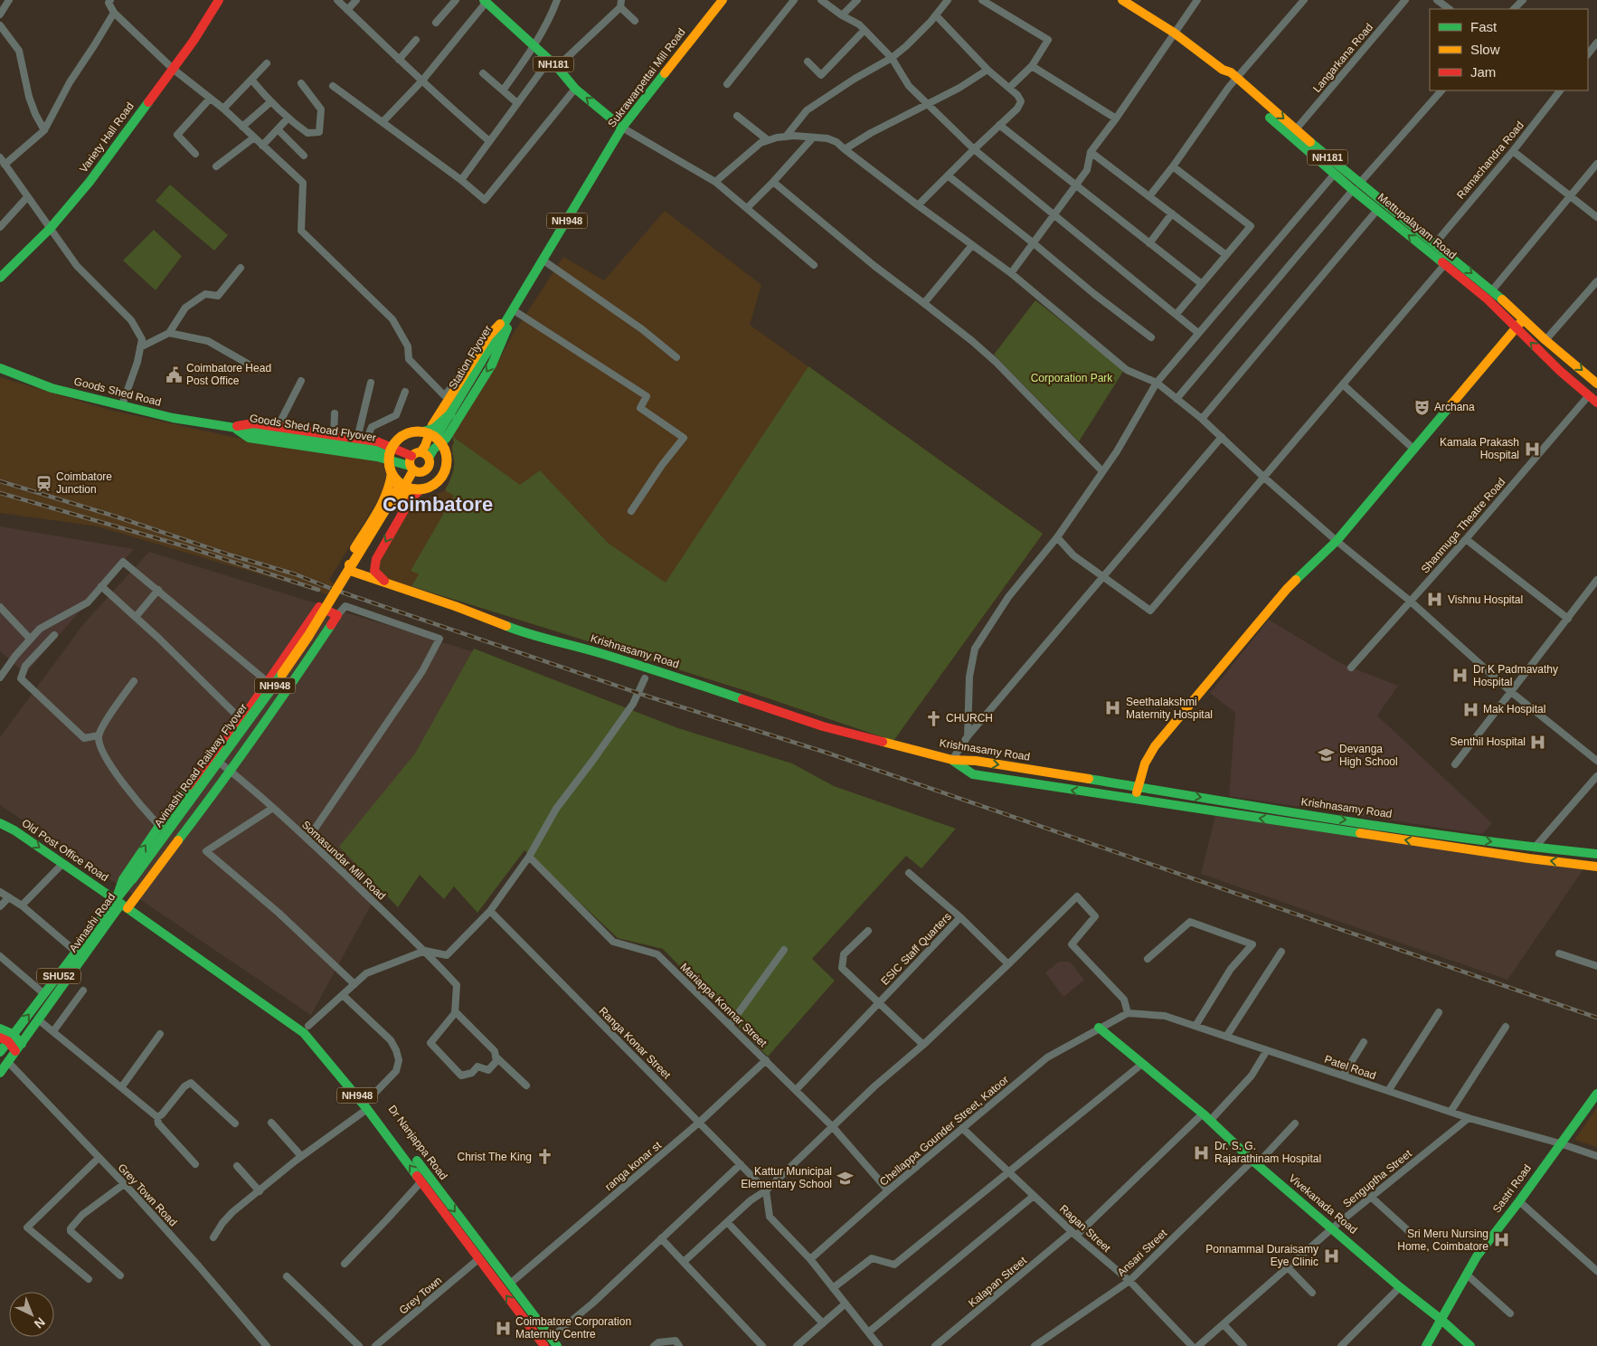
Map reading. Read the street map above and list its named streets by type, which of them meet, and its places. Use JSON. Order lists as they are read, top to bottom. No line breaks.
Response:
{"streets":{"main road":["NH181","Sukrawarpettai Mill Road","Variety Hall Road","NH948","Mettupalayam Road","Station Flyover","Goods Shed Road","Goods Shed Road Flyover","Krishnasamy Road","Avinashi Road Railway Flyover","Old Post Office Road","Avinashi Road","SHU52","Dr Nanjappa Road","Sastri Road","Vivekanada Road"],"street":["Langarkana Road","Ramachandra Road","Shanmuga Theatre Road","Somasundar Mill Road","ESIC Staff Quarters","Mariappa Konnar Street","Ranga Konar Street","Patel Road","Chellappa Gounder Street, Katoor","ranga konar st","Senguptha Street","Grey Town Road","Ragan Street","Ansari Street","Kalapan Street","Grey Town"]},"crossings":[["Langarkana Road","Mettupalayam Road"],["NH181","Sukrawarpettai Mill Road"],["Sukrawarpettai Mill Road","Station Flyover"],["Ramachandra Road","Mettupalayam Road"],["NH948","Station Flyover"],["NH948","Goods Shed Road Flyover"],["NH948","Krishnasamy Road"],["NH948","Avinashi Road Railway Flyover"],["Mettupalayam Road","Shanmuga Theatre Road"],["Station Flyover","Goods Shed Road Flyover"],["Goods Shed Road","Goods Shed Road Flyover"],["Krishnasamy Road","Avinashi Road Railway Flyover"],["Avinashi Road Railway Flyover","Old Post Office Road"],["Avinashi Road Railway Flyover","Avinashi Road"],["Avinashi Road Railway Flyover","Dr Nanjappa Road"],["Old Post Office Road","Avinashi Road"],["Old Post Office Road","Dr Nanjappa Road"],["Avinashi Road","Dr Nanjappa Road"],["Avinashi Road","Grey Town Road"],["Mariappa Konnar Street","Chellappa Gounder Street, Katoor"],["Mariappa Konnar Street","ranga konar st"],["Ranga Konar Street","ranga konar st"],["Patel Road","Senguptha Street"],["Patel Road","Sastri Road"],["Chellappa Gounder Street, Katoor","Vivekanada Road"],["Chellappa Gounder Street, Katoor","Ragan Street"],["Dr Nanjappa Road","ranga konar st"],["Dr Nanjappa Road","Grey Town"],["Senguptha Street","Vivekanada Road"],["Sastri Road","Vivekanada Road"],["Vivekanada Road","Ansari Street"],["Ragan Street","Ansari Street"],["Ragan Street","Kalapan Street"]],"one_way":["Old Post Office Road"],"districts":["Coimbatore"],"parks":["Corporation Park"],"places":{"public building":["Coimbatore Head Post Office"],"theatre":["Archana"],"hospital":["Kamala Prakash Hospital","Vishnu Hospital","Dr K Padmavathy Hospital","Seethalakshmi Maternity Hospital","Mak Hospital","Senthil Hospital","Dr. S. G. Rajarathinam Hospital","Sri Meru Nursing Home, Coimbatore","Ponnammal Duraisamy Eye Clinic","Coimbatore Corporation Maternity Centre"],"station":["Coimbatore Junction"],"church":["CHURCH","Christ The King"],"school or university":["Devanga High School","Kattur Municipal Elementary School"]},"legend":["Fast","Slow","Jam"],"north":"bottom right"}
